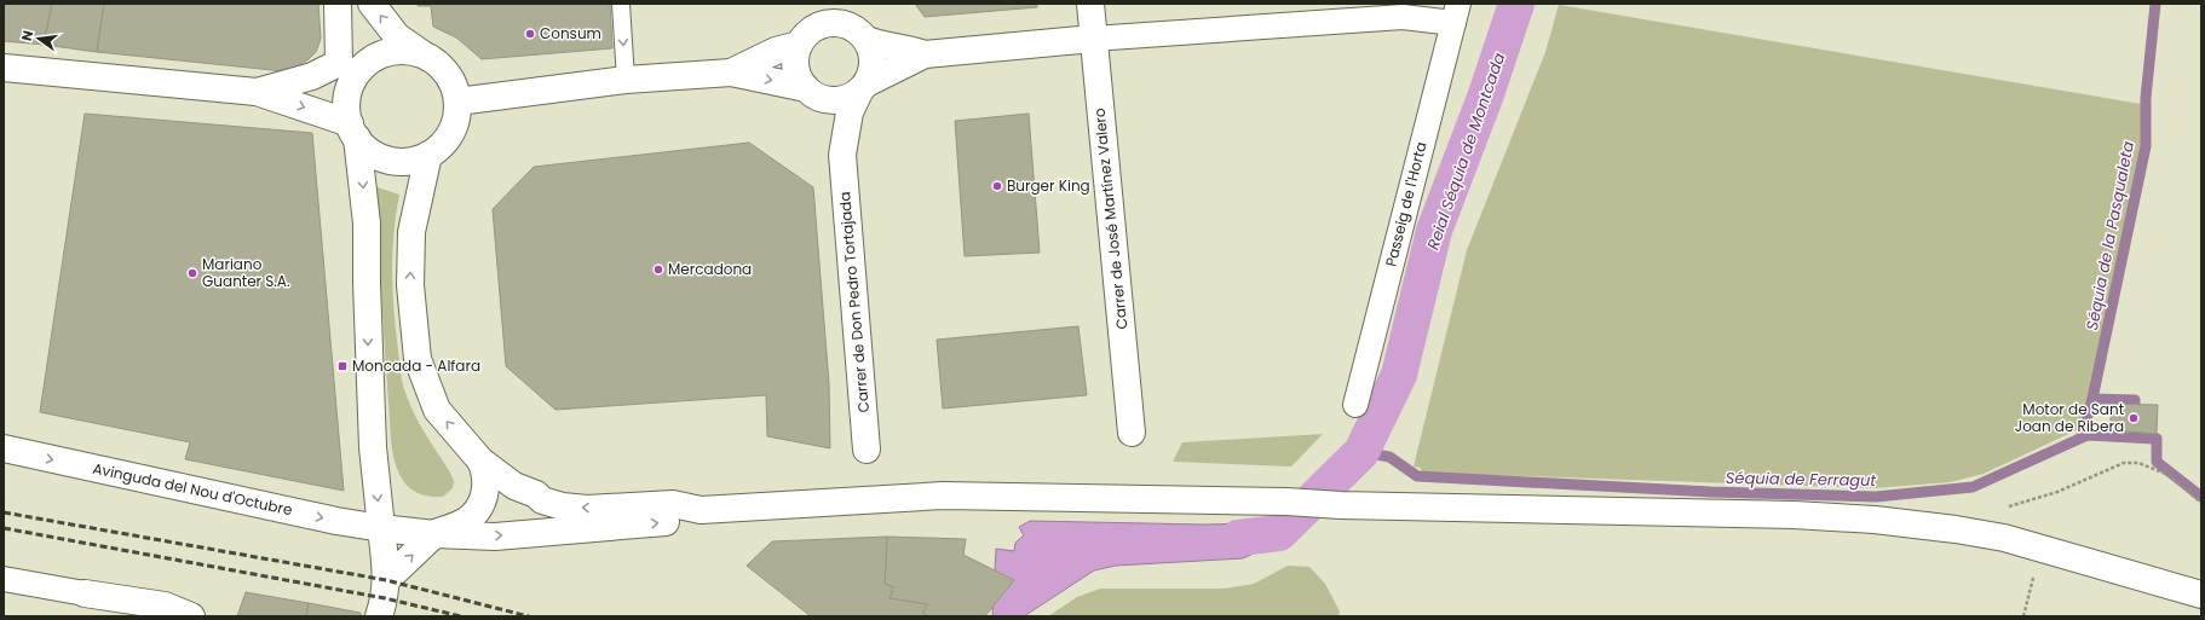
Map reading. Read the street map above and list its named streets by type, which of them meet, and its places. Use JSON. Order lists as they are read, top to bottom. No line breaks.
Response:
{"streets":{"street":["Passeig de l'Horta","Carrer de José Martínez Valero","Carrer de Don Pedro Tortajada","Avinguda del Nou d'Octubre"]},"water":["Reial Séquia de Montcada","Séquia de la Pasqualeta","Séquia de Ferragut"],"places":{"other":["Consum","Burger King","Mercadona","Mariano Guanter S.A.","Motor de Sant Joan de Ribera"],"transit":["Moncada - Alfara"]},"north":"left"}
